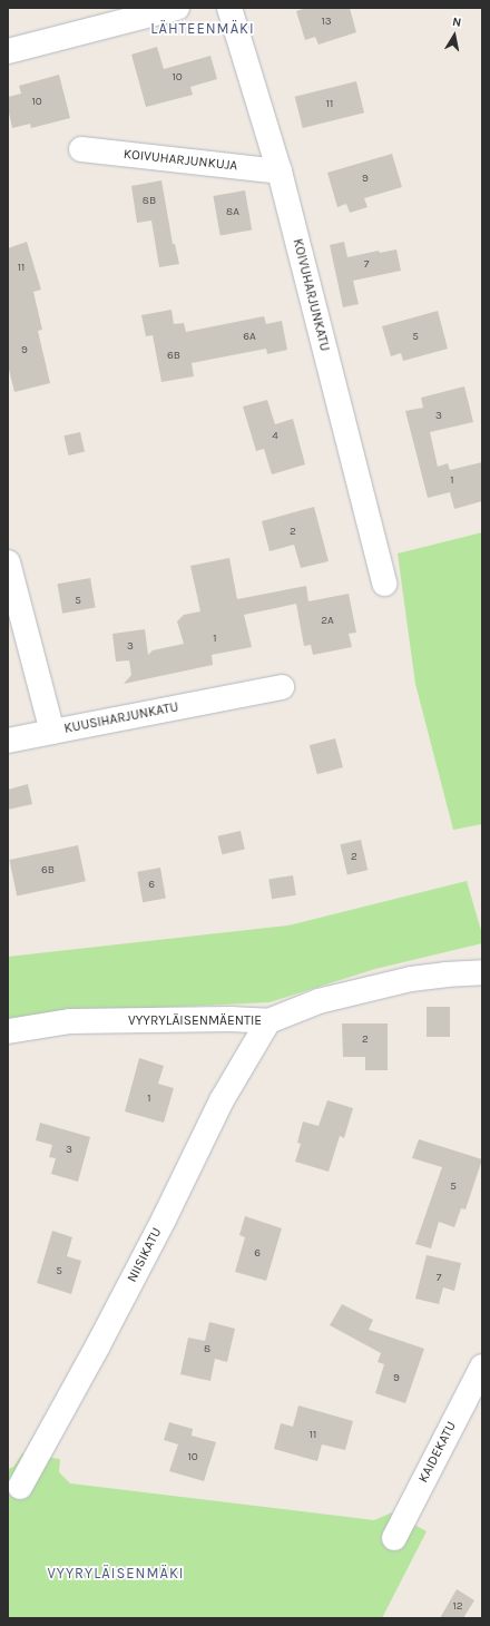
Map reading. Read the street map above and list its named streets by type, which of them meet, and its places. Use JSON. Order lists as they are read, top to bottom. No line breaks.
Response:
{"streets":{"street":["KOIVUHARJUNKUJA","KOIVUHARJUNKATU","KUUSIHARJUNKATU","VYYRYLÄISENMÄENTIE","NIISIKATU","KAIDEKATU"]},"crossings":[["KOIVUHARJUNKUJA","KOIVUHARJUNKATU"],["VYYRYLÄISENMÄENTIE","NIISIKATU"]],"districts":["LÄHTEENMÄKI","VYYRYLÄISENMÄKI"],"house_numbers":["13","10","10","11","9","8B","8A","7","11","6A","5","9","6B","3","4","1","2","5","2A","1","3","2","6B","6","2","1","3","5","6","5","7","8","9","11","10","12"],"north":"top"}
